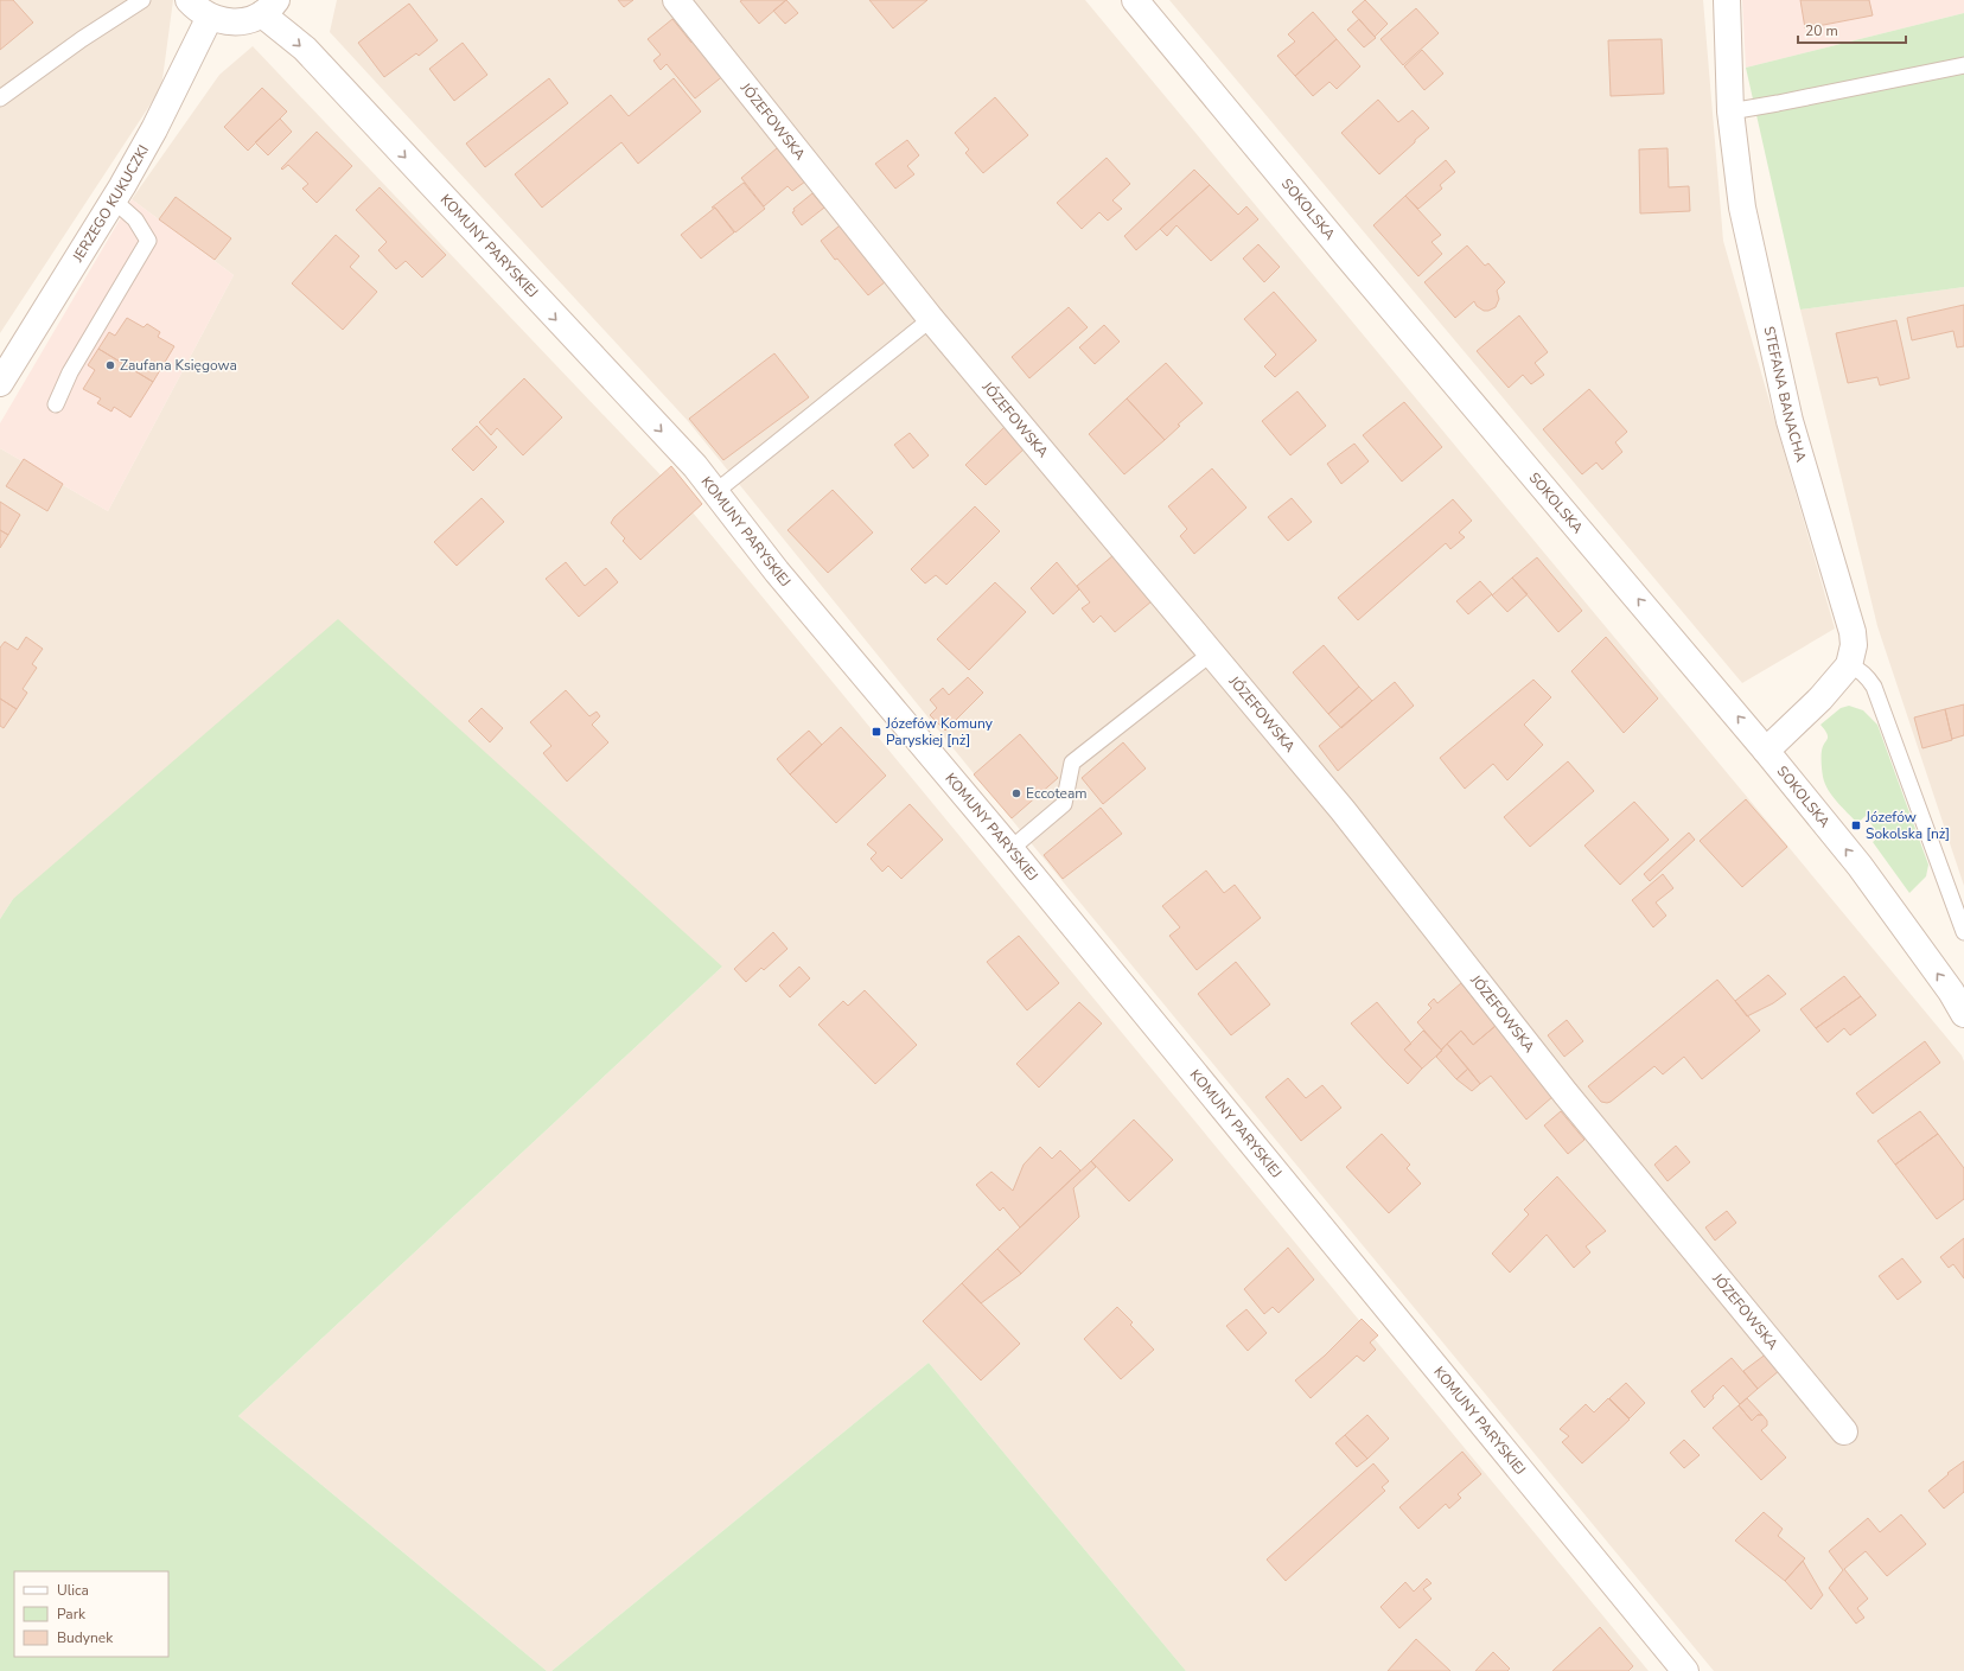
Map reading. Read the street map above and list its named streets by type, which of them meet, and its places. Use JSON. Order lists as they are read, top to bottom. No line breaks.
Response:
{"streets":{"street":["JÓZEFOWSKA","JERZEGO KUKUCZKI","SOKOLSKA","KOMUNY PARYSKIEJ","STEFANA BANACHA"]},"crossings":[["SOKOLSKA","STEFANA BANACHA"]],"one_way":["SOKOLSKA"],"places":{"other":["Zaufana Księgowa","Eccoteam"],"transit":["Józefów Komuny Paryskiej [nż]","Józefów Sokolska [nż]"]},"legend":["Ulica","Park","Budynek"],"scale_bar":"20 m"}
